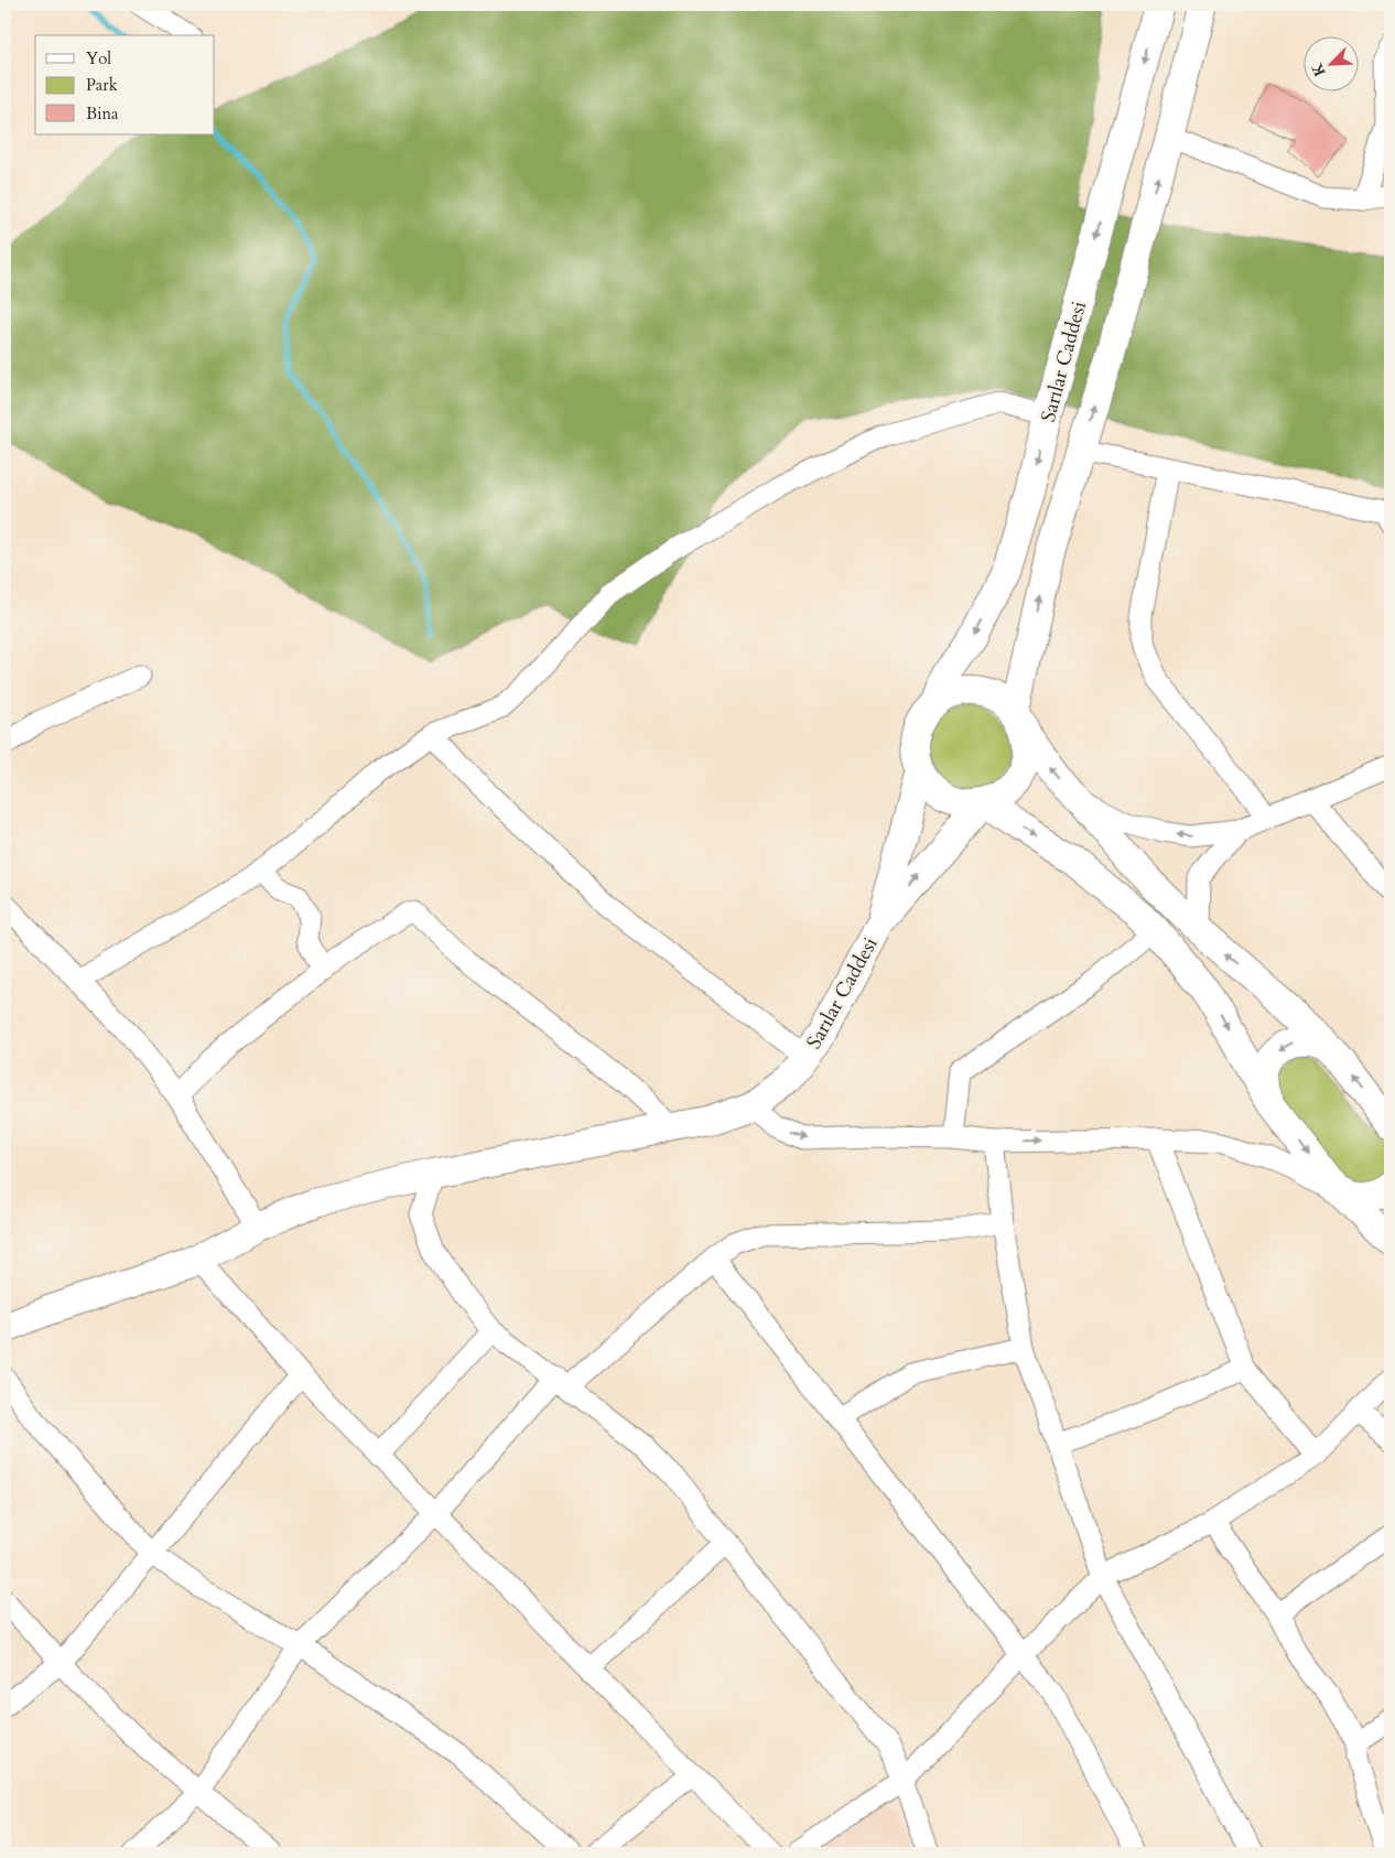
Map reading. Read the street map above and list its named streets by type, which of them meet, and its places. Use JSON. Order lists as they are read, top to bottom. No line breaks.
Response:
{"streets":{"street":["Sarılar Caddesi"]},"legend":["Yol","Park","Bina"],"north":"bottom left"}
